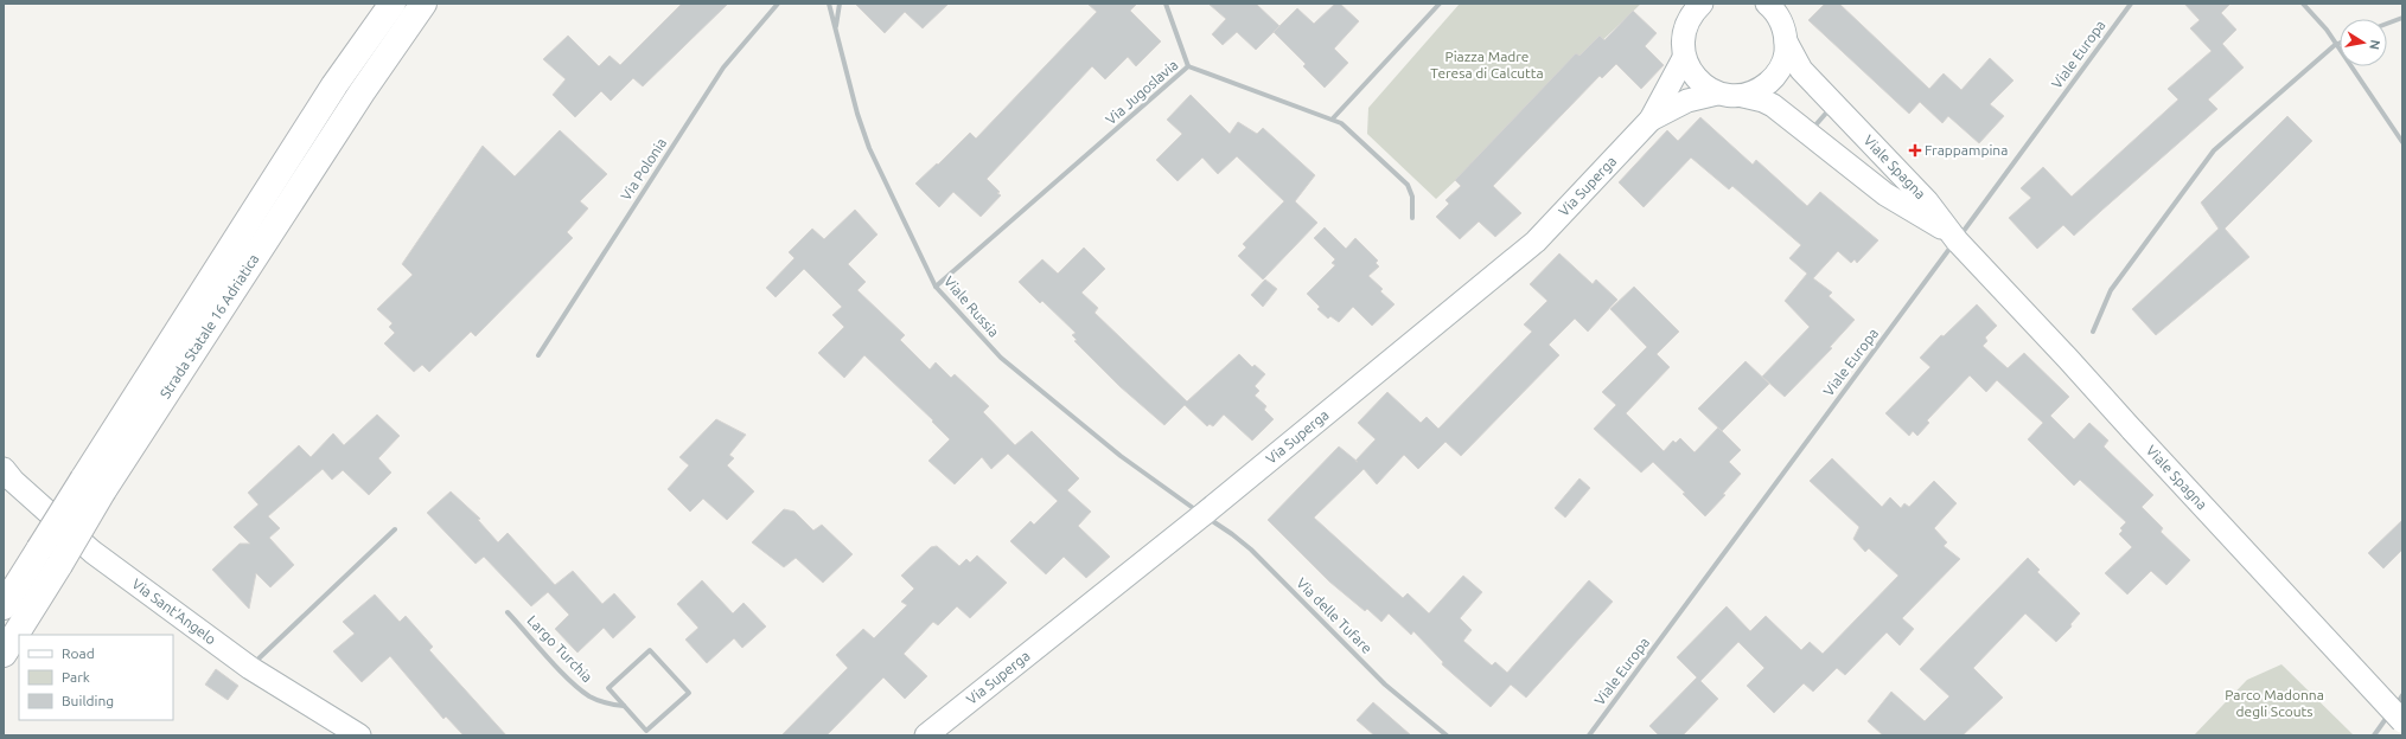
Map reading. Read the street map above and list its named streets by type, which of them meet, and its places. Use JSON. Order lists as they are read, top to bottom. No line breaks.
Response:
{"streets":{"highway":["Strada Statale 16 Adriatica"],"street":["Viale Europa","Via Jugoslavia","Viale Spagna","Via Polonia","Via Superga","Viale Russia","Via Sant'Angelo","Via delle Tufare","Largo Turchia"]},"crossings":[["Viale Europa","Viale Spagna"],["Via Jugoslavia","Viale Russia"],["Viale Spagna","Via Superga"],["Via Superga","Viale Russia"],["Via Superga","Via delle Tufare"],["Viale Russia","Via delle Tufare"]],"parks":["Piazza Madre Teresa di Calcutta","Parco Madonna degli Scouts"],"places":{"health":["Frappampina"]},"legend":["Road","Park","Building"],"north":"right"}
